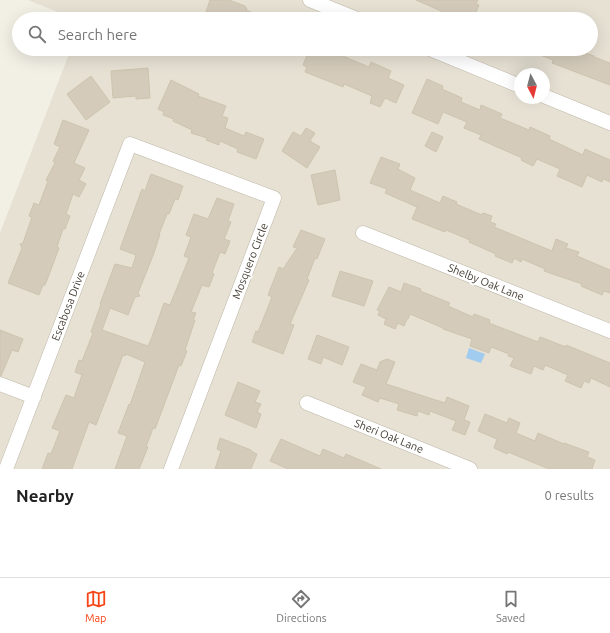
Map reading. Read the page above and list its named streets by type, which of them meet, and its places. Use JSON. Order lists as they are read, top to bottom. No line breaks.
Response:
{"streets":{"street":["Mosquero Circle","Shelby Oak Lane","Escabosa Drive","Sheri Oak Lane"]},"crossings":[["Mosquero Circle","Escabosa Drive"]],"north":"bottom","page":{"search":"Search here","heading":["Nearby","0 results"],"nav":["Map","Directions","Saved"]}}
